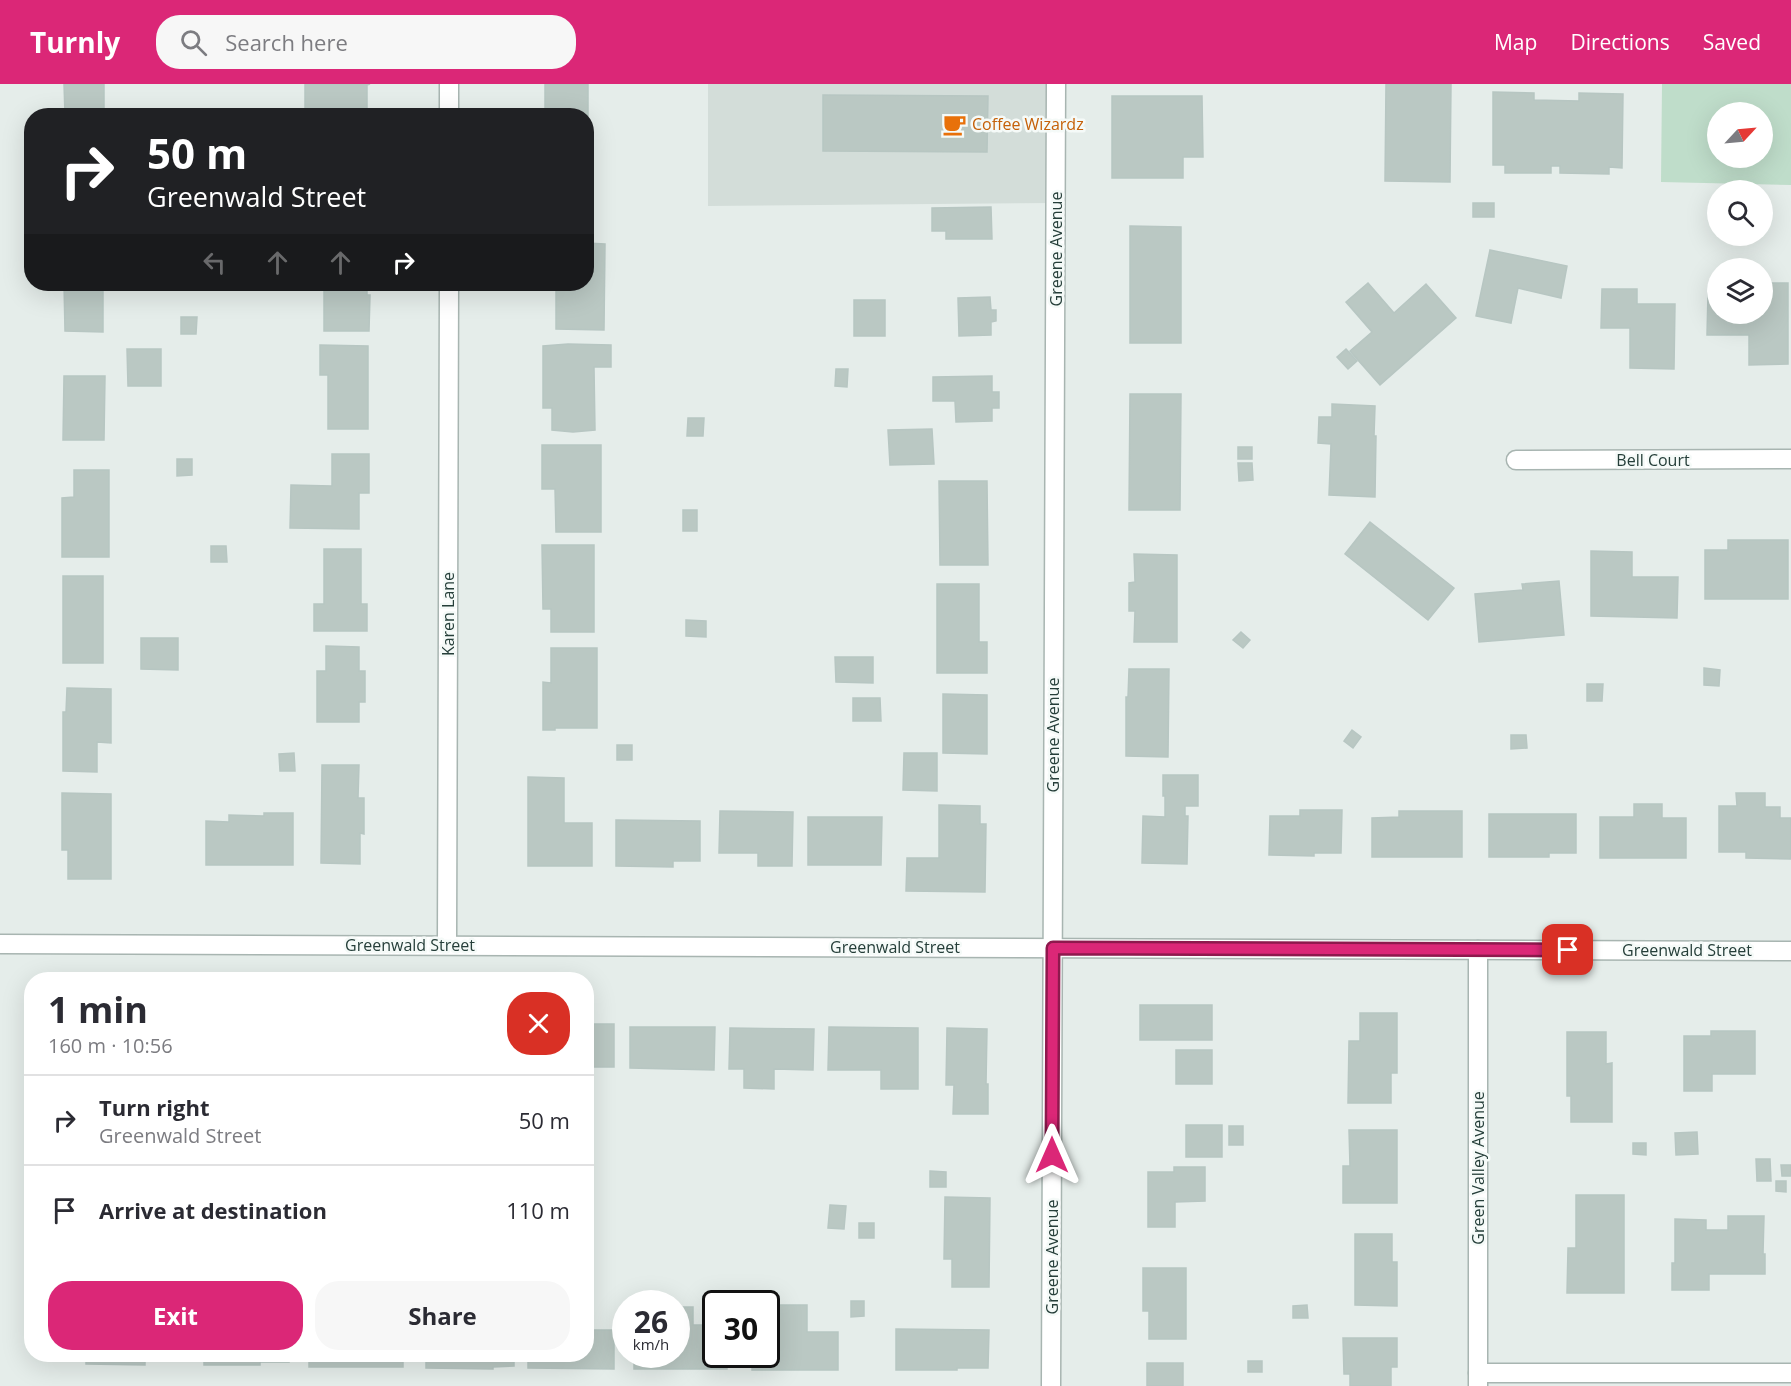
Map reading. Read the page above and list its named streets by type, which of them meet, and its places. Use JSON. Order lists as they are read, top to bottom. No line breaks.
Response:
{"streets":{"street":["Greene Avenue","Bell Court","Karen Lane","Greenwald Street","Green Valley Avenue"]},"crossings":[["Greene Avenue","Greenwald Street"],["Karen Lane","Greenwald Street"],["Greenwald Street","Green Valley Avenue"]],"places":{"cafe":["Coffee Wizardz"]},"north":"top right","page":{"header":"Turnly","search":"Search here","nav":["Map","Directions","Saved"],"turn":["50 m","Greenwald Street"],"heading":["1 min","160 m · 10:56"],"list":[{"name":"Turn right","note":"Greenwald Street","value":"50 m"},{"name":"Arrive at destination","value":"110 m"}],"buttons":["Exit","Share"],"speed":"26 km/h","limit":"30"}}
